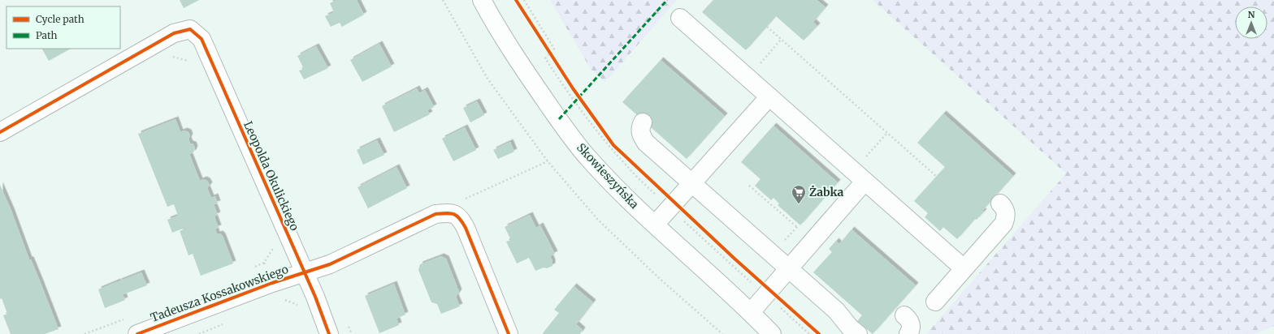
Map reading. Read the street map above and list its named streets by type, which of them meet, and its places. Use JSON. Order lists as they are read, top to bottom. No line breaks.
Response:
{"streets":{"street":["Leopolda Okulickiego","Skowieszyńska","Tadeusza Kossakowskiego"]},"crossings":[["Leopolda Okulickiego","Tadeusza Kossakowskiego"]],"places":{"supermarket":["Żabka"]},"legend":["Cycle path","Path"],"north":"top"}
